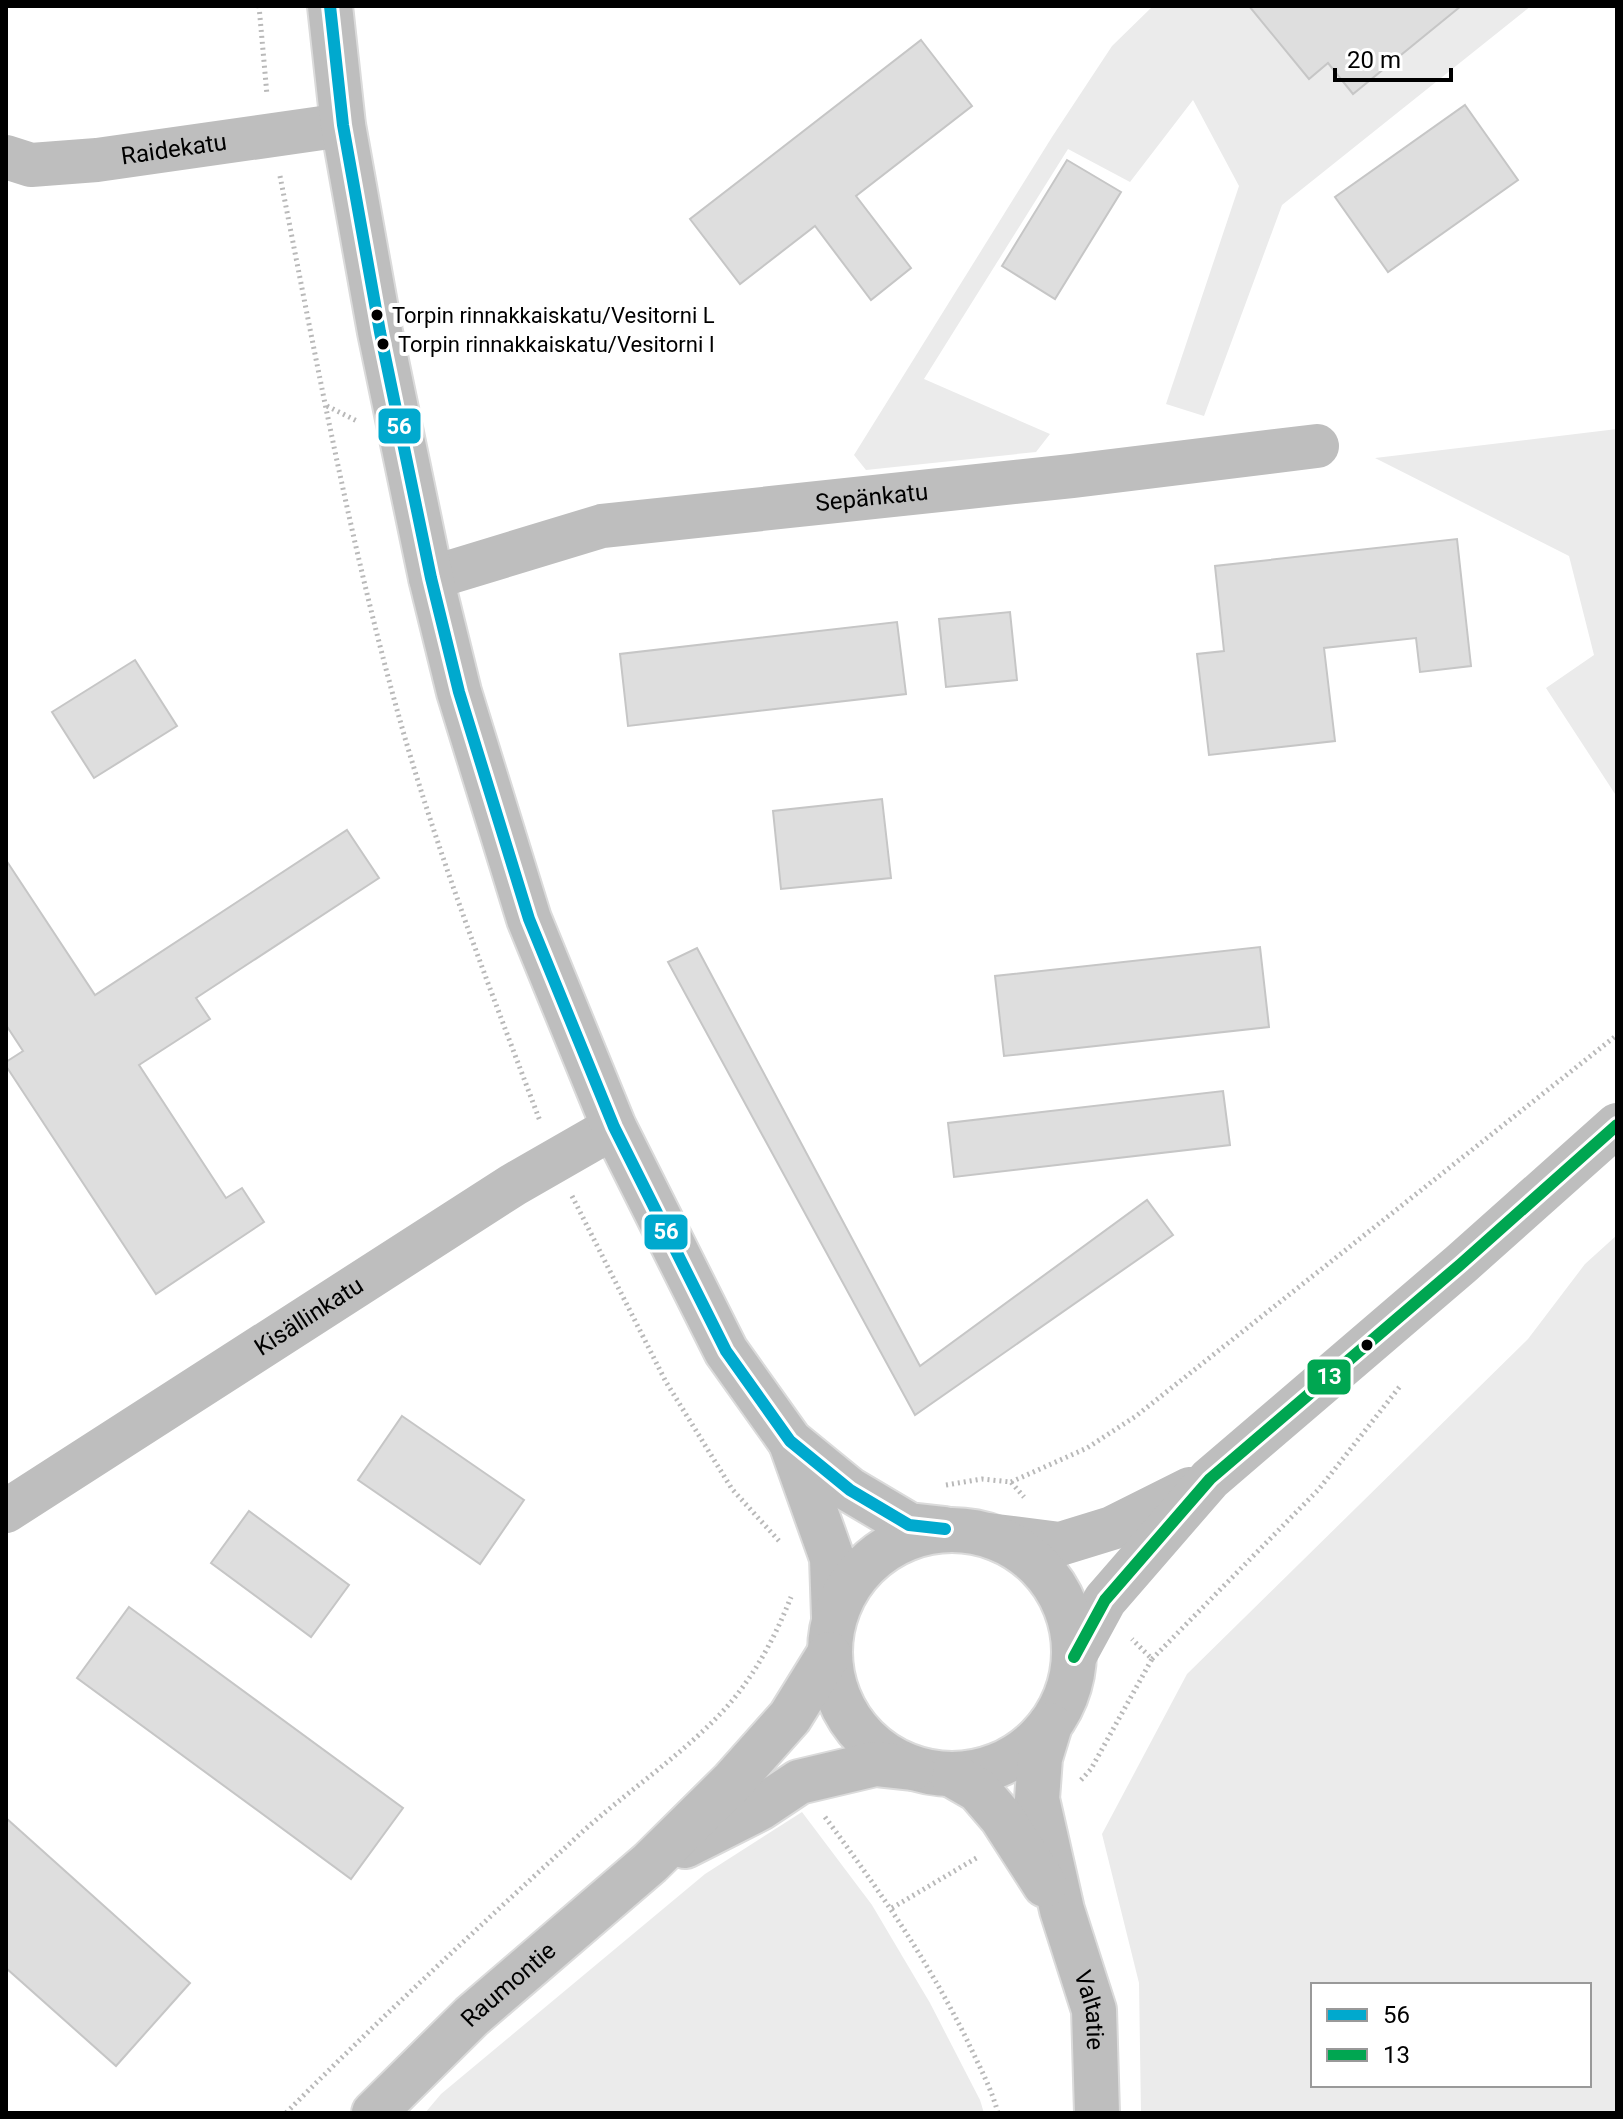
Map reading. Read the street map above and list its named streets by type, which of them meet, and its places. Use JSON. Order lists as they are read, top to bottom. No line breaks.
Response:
{"streets":{"main road":["Raidekatu","Sepänkatu","Kisällinkatu","Raumontie","Valtatie"]},"crossings":[["Raumontie","Valtatie"]],"places":["Torpin rinnakkaiskatu/Vesitorni L","Torpin rinnakkaiskatu/Vesitorni I"],"lines":["transit line 56","transit line 13"],"legend":["56","13"],"scale_bar":"20 m"}
